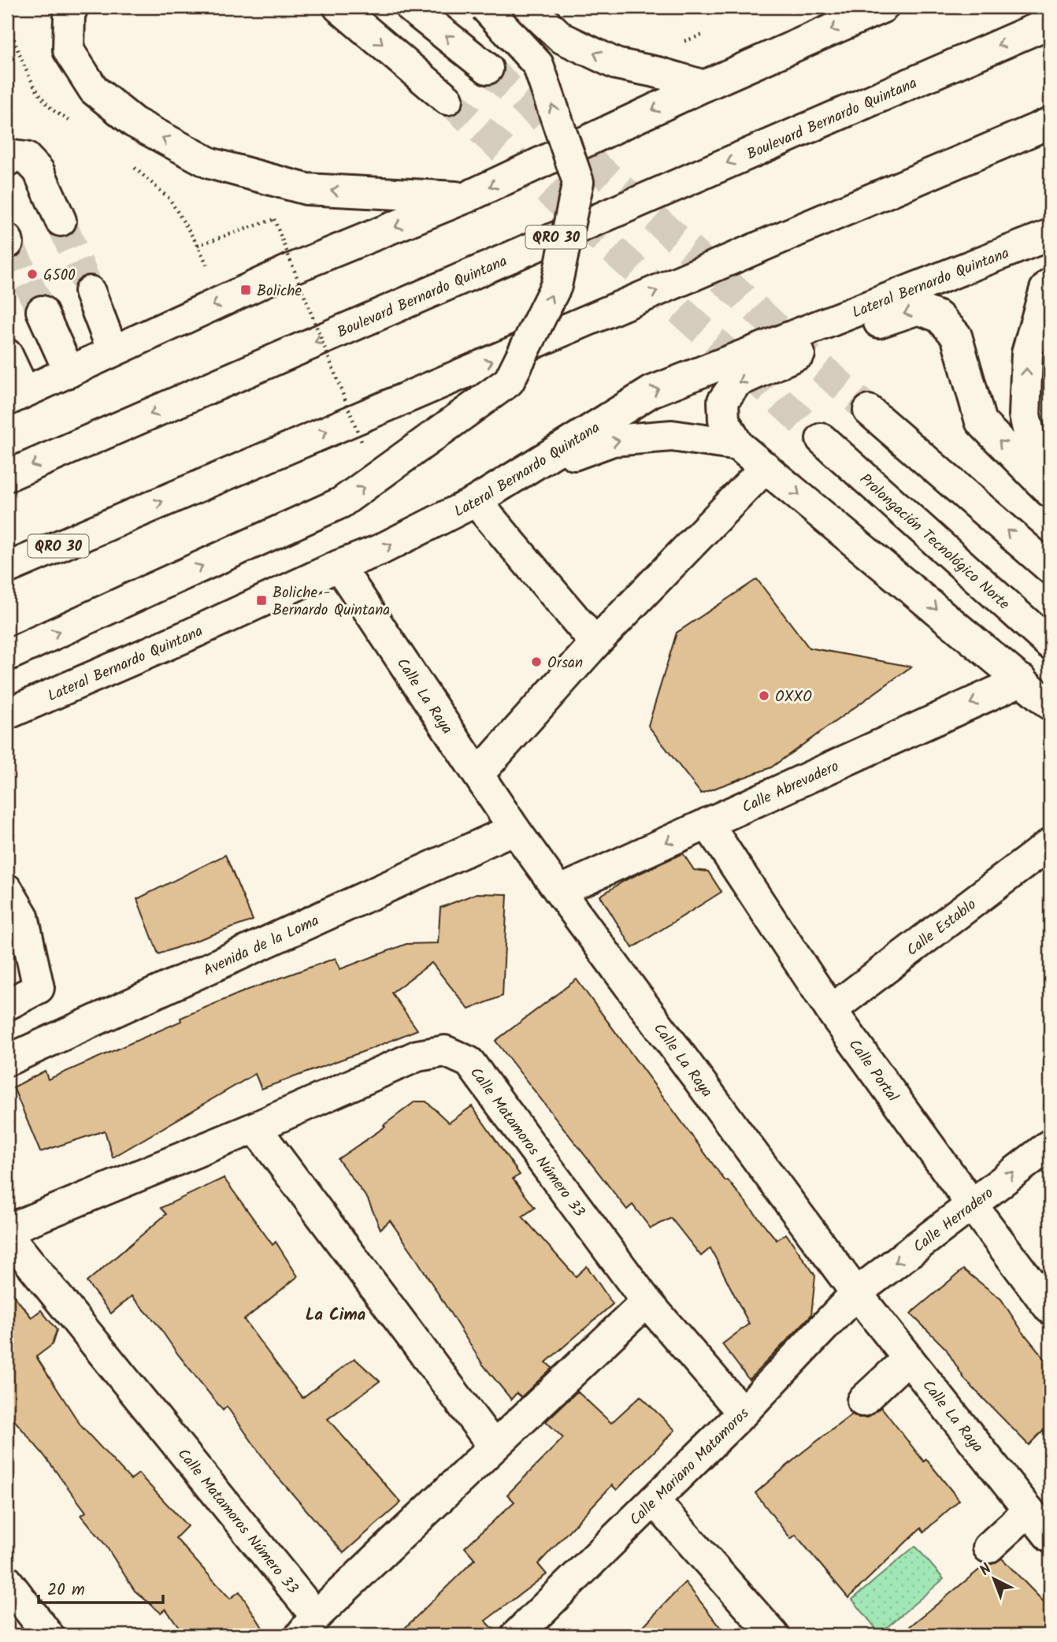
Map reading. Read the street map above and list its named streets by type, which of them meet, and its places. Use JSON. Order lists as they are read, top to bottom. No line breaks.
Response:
{"streets":{"street":["Boulevard Bernardo Quintana","QRO 30","Lateral Bernardo Quintana","Prolongación Tecnológico Norte","Calle La Raya","Calle Abrevadero","Calle Establo","Avenida de la Loma","Calle Portal","Calle Matamoros Número 33","Calle Herradero","Calle Mariano Matamoros"]},"crossings":[["Lateral Bernardo Quintana","Calle La Raya"],["Calle La Raya","Calle Abrevadero"],["Calle La Raya","Avenida de la Loma"],["Calle La Raya","Calle Herradero"],["Calle La Raya","Calle Mariano Matamoros"],["Calle Abrevadero","Calle Portal"],["Calle Establo","Calle Portal"],["Calle Portal","Calle Herradero"],["Calle Matamoros Número 33","Calle Mariano Matamoros"],["Calle Herradero","Calle Mariano Matamoros"]],"districts":["La Cima"],"places":{"other":["G500","Orsan","OXXO"],"transit":["Boliche","Boliche - Bernardo Quintana"]},"scale_bar":"20 m","north":"top left"}
